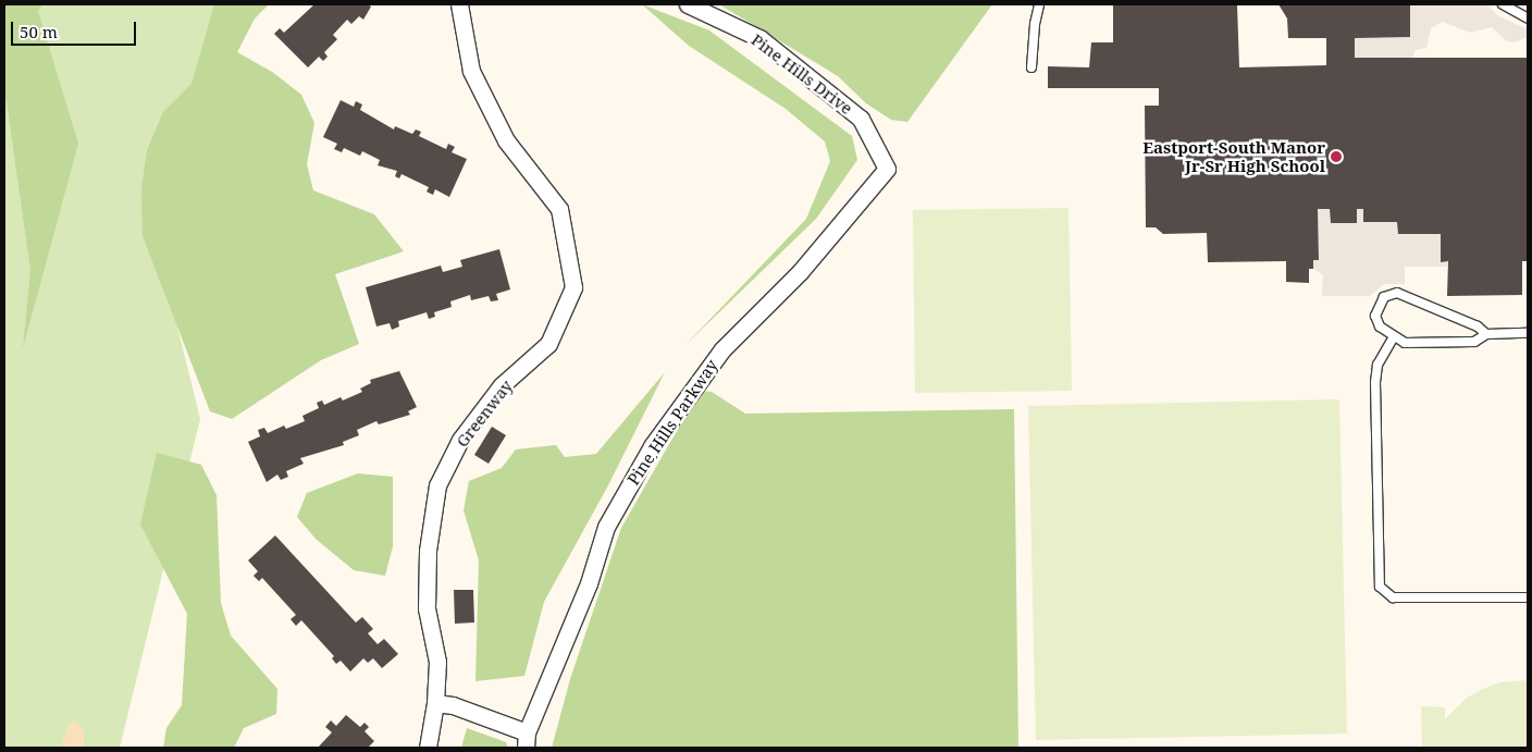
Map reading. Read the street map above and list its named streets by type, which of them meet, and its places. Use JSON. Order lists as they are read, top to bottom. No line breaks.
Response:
{"streets":{"street":["Pine Hills Drive","Greenway","Pine Hills Parkway"]},"crossings":[["Pine Hills Drive","Pine Hills Parkway"]],"places":["Eastport-South Manor Jr-Sr High School"],"scale_bar":"50 m"}
